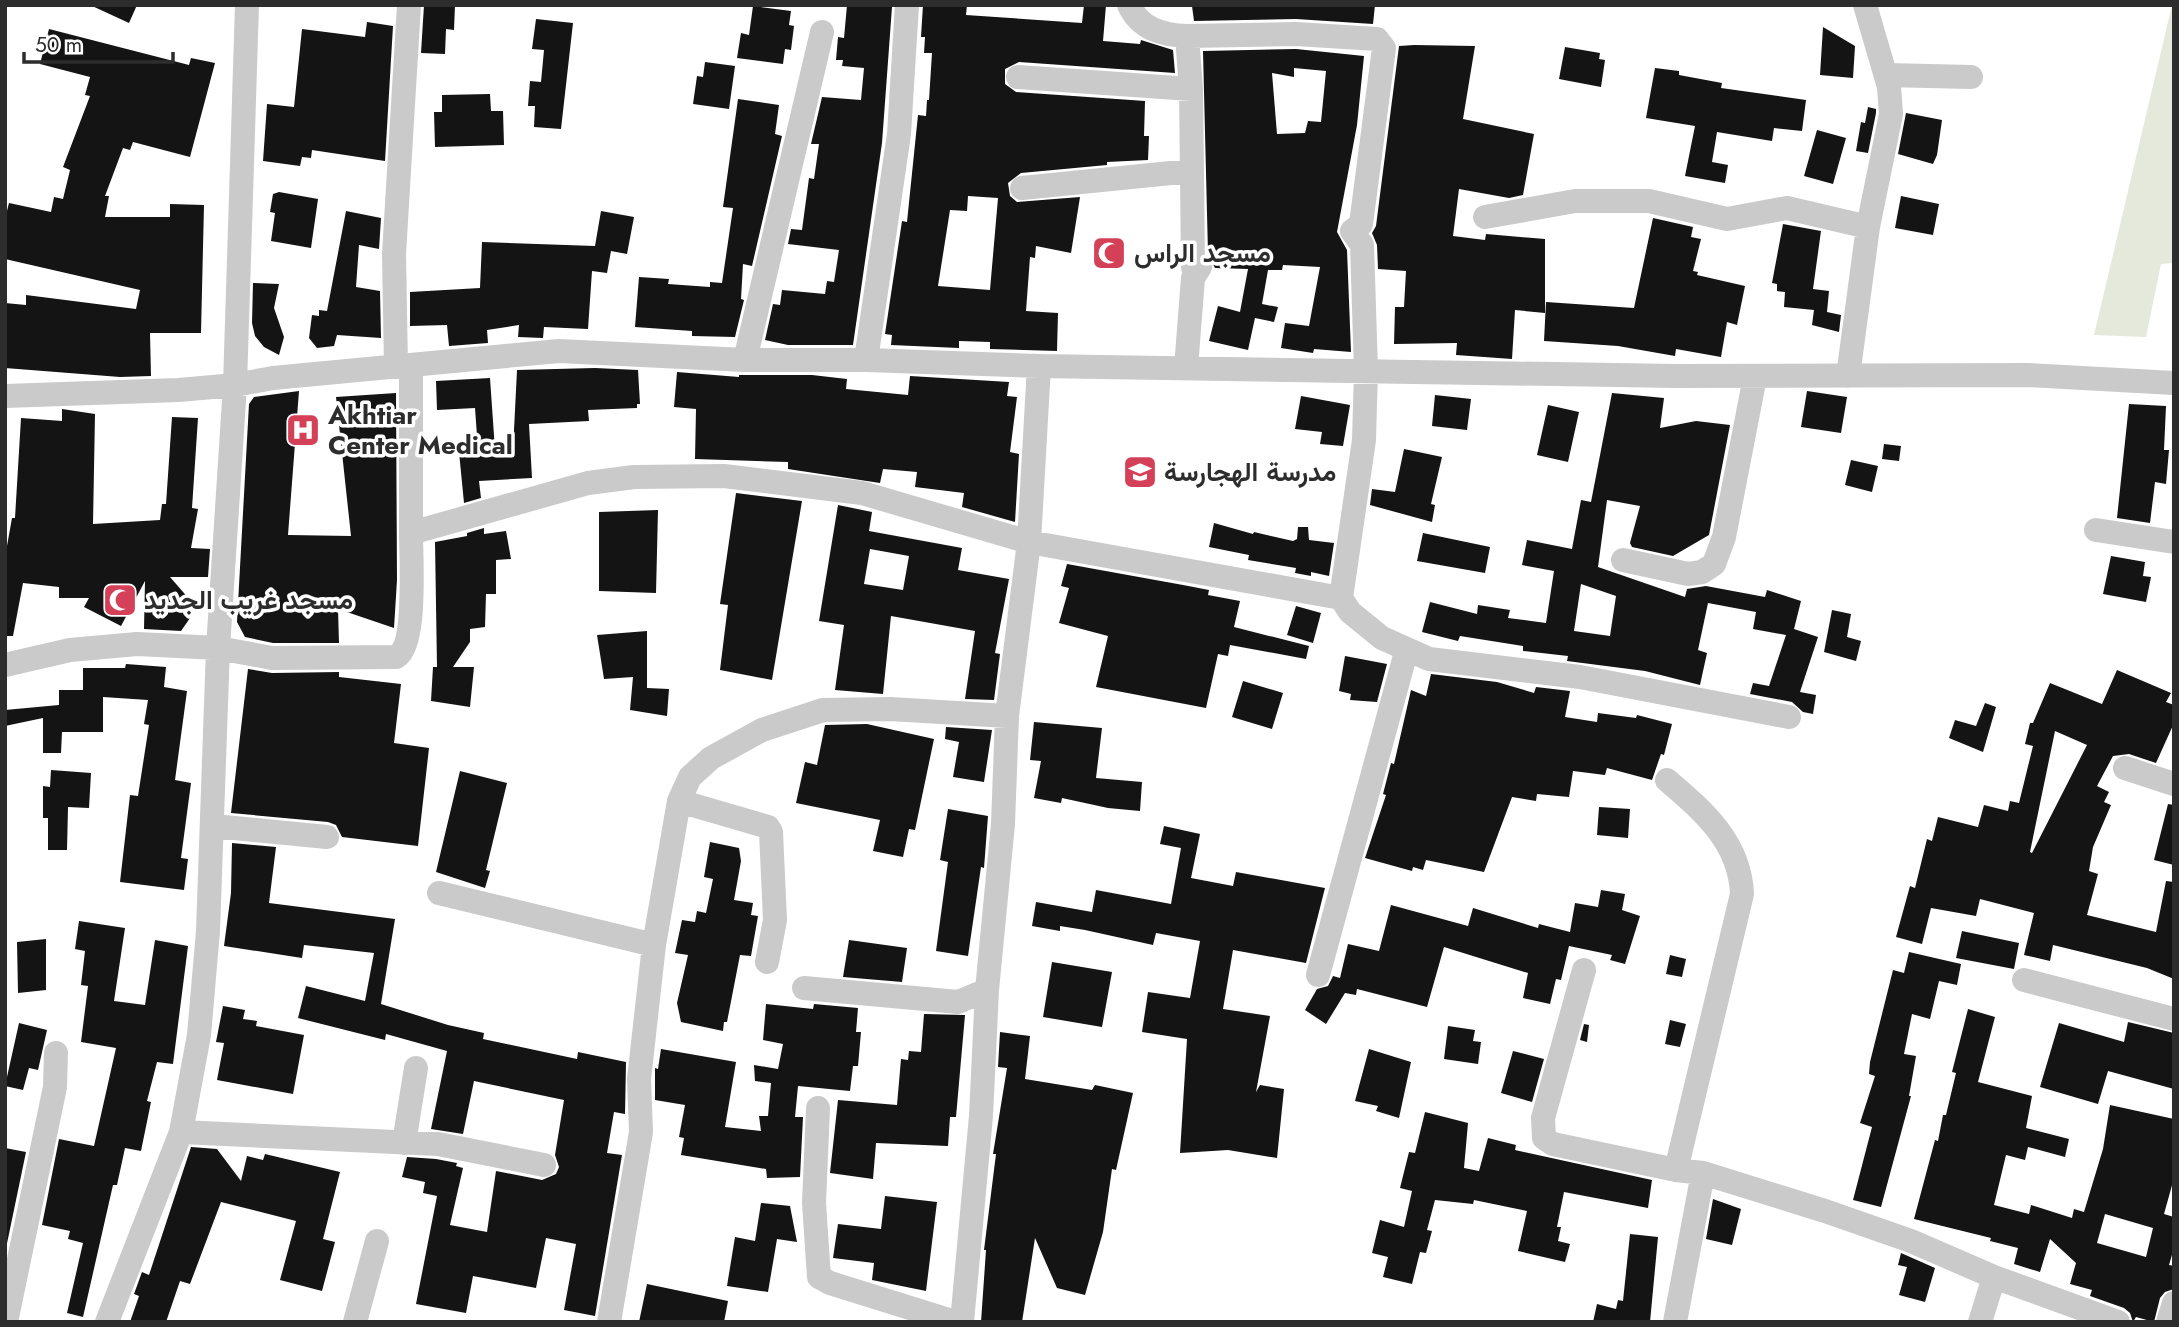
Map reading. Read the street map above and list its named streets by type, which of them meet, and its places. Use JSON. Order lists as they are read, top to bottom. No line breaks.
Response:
{"places":{"mosque":["مسجد الراس","مسجد غريب الجديد"],"hospital":["Akhtiar Center Medical"],"school or university":["مدرسة الهجارسة"]},"scale_bar":"50 m"}
